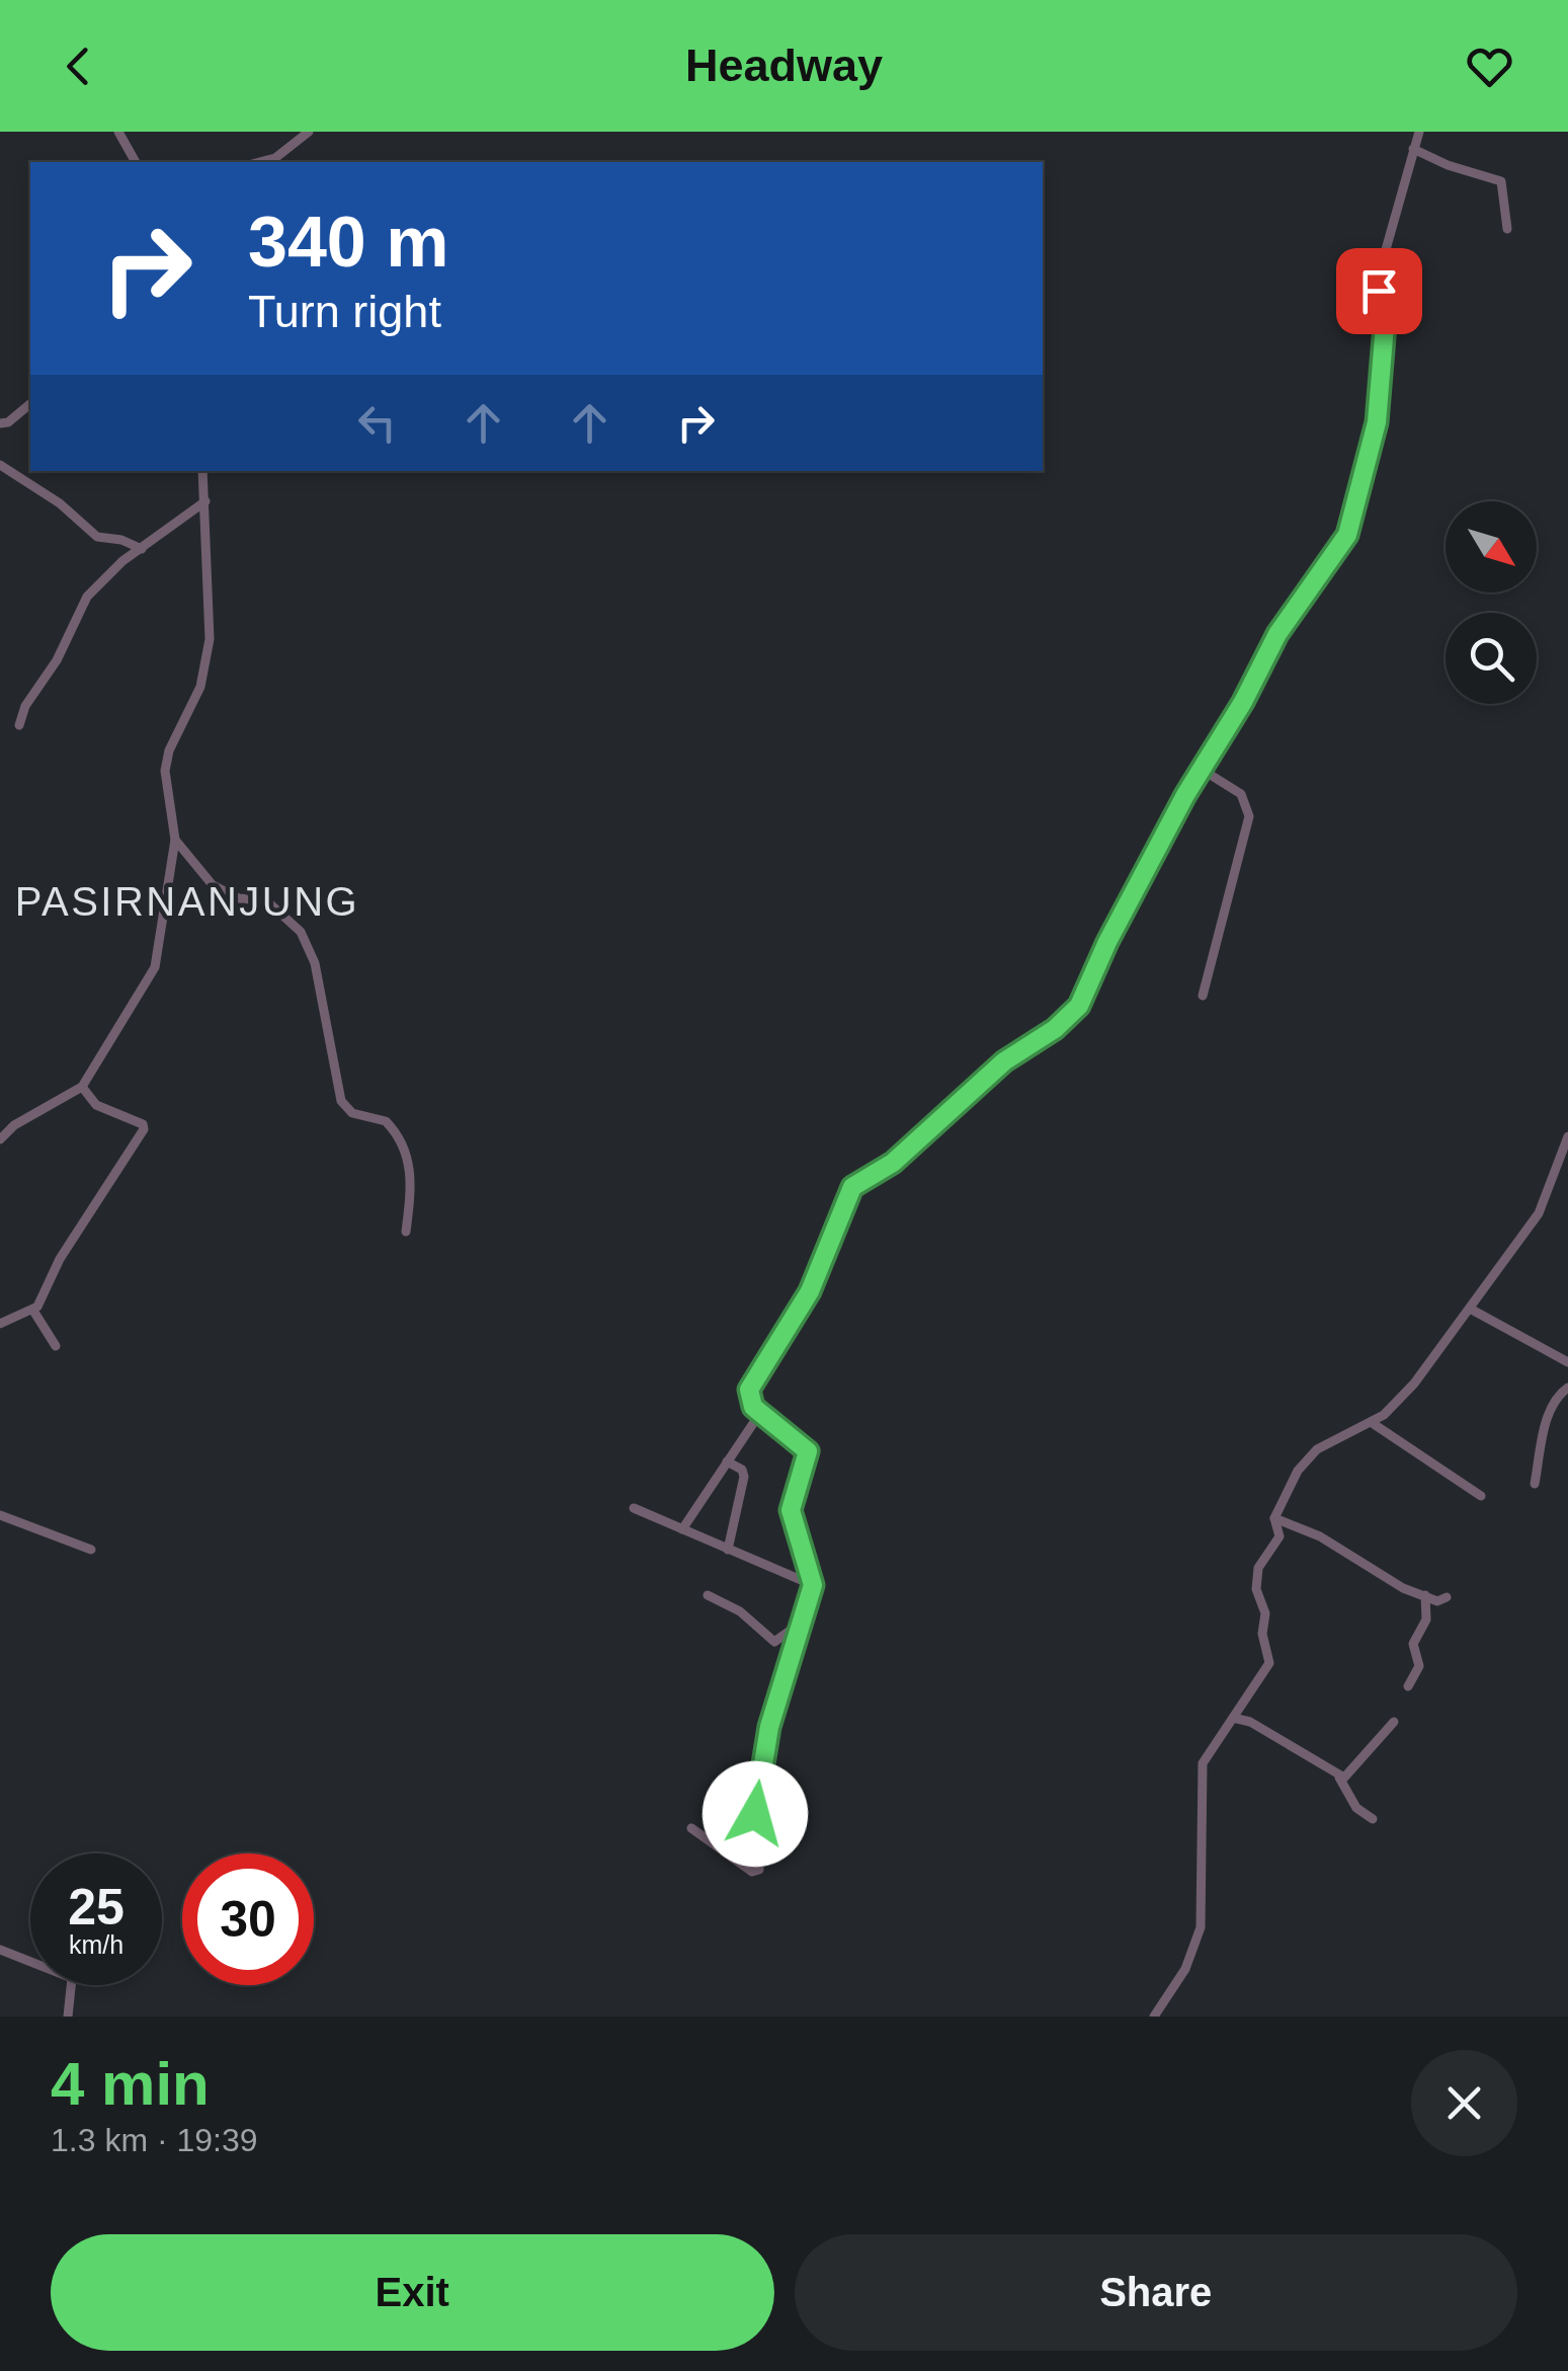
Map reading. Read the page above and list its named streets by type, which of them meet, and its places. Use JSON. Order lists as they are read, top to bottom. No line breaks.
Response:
{"districts":["PASIRNANJUNG"],"north":"bottom right","page":{"header":"Headway","turn":["340 m","Turn right"],"speed":"25 km/h","limit":"30","heading":["4 min","1.3 km · 19:39"],"buttons":["Exit","Share"]}}
